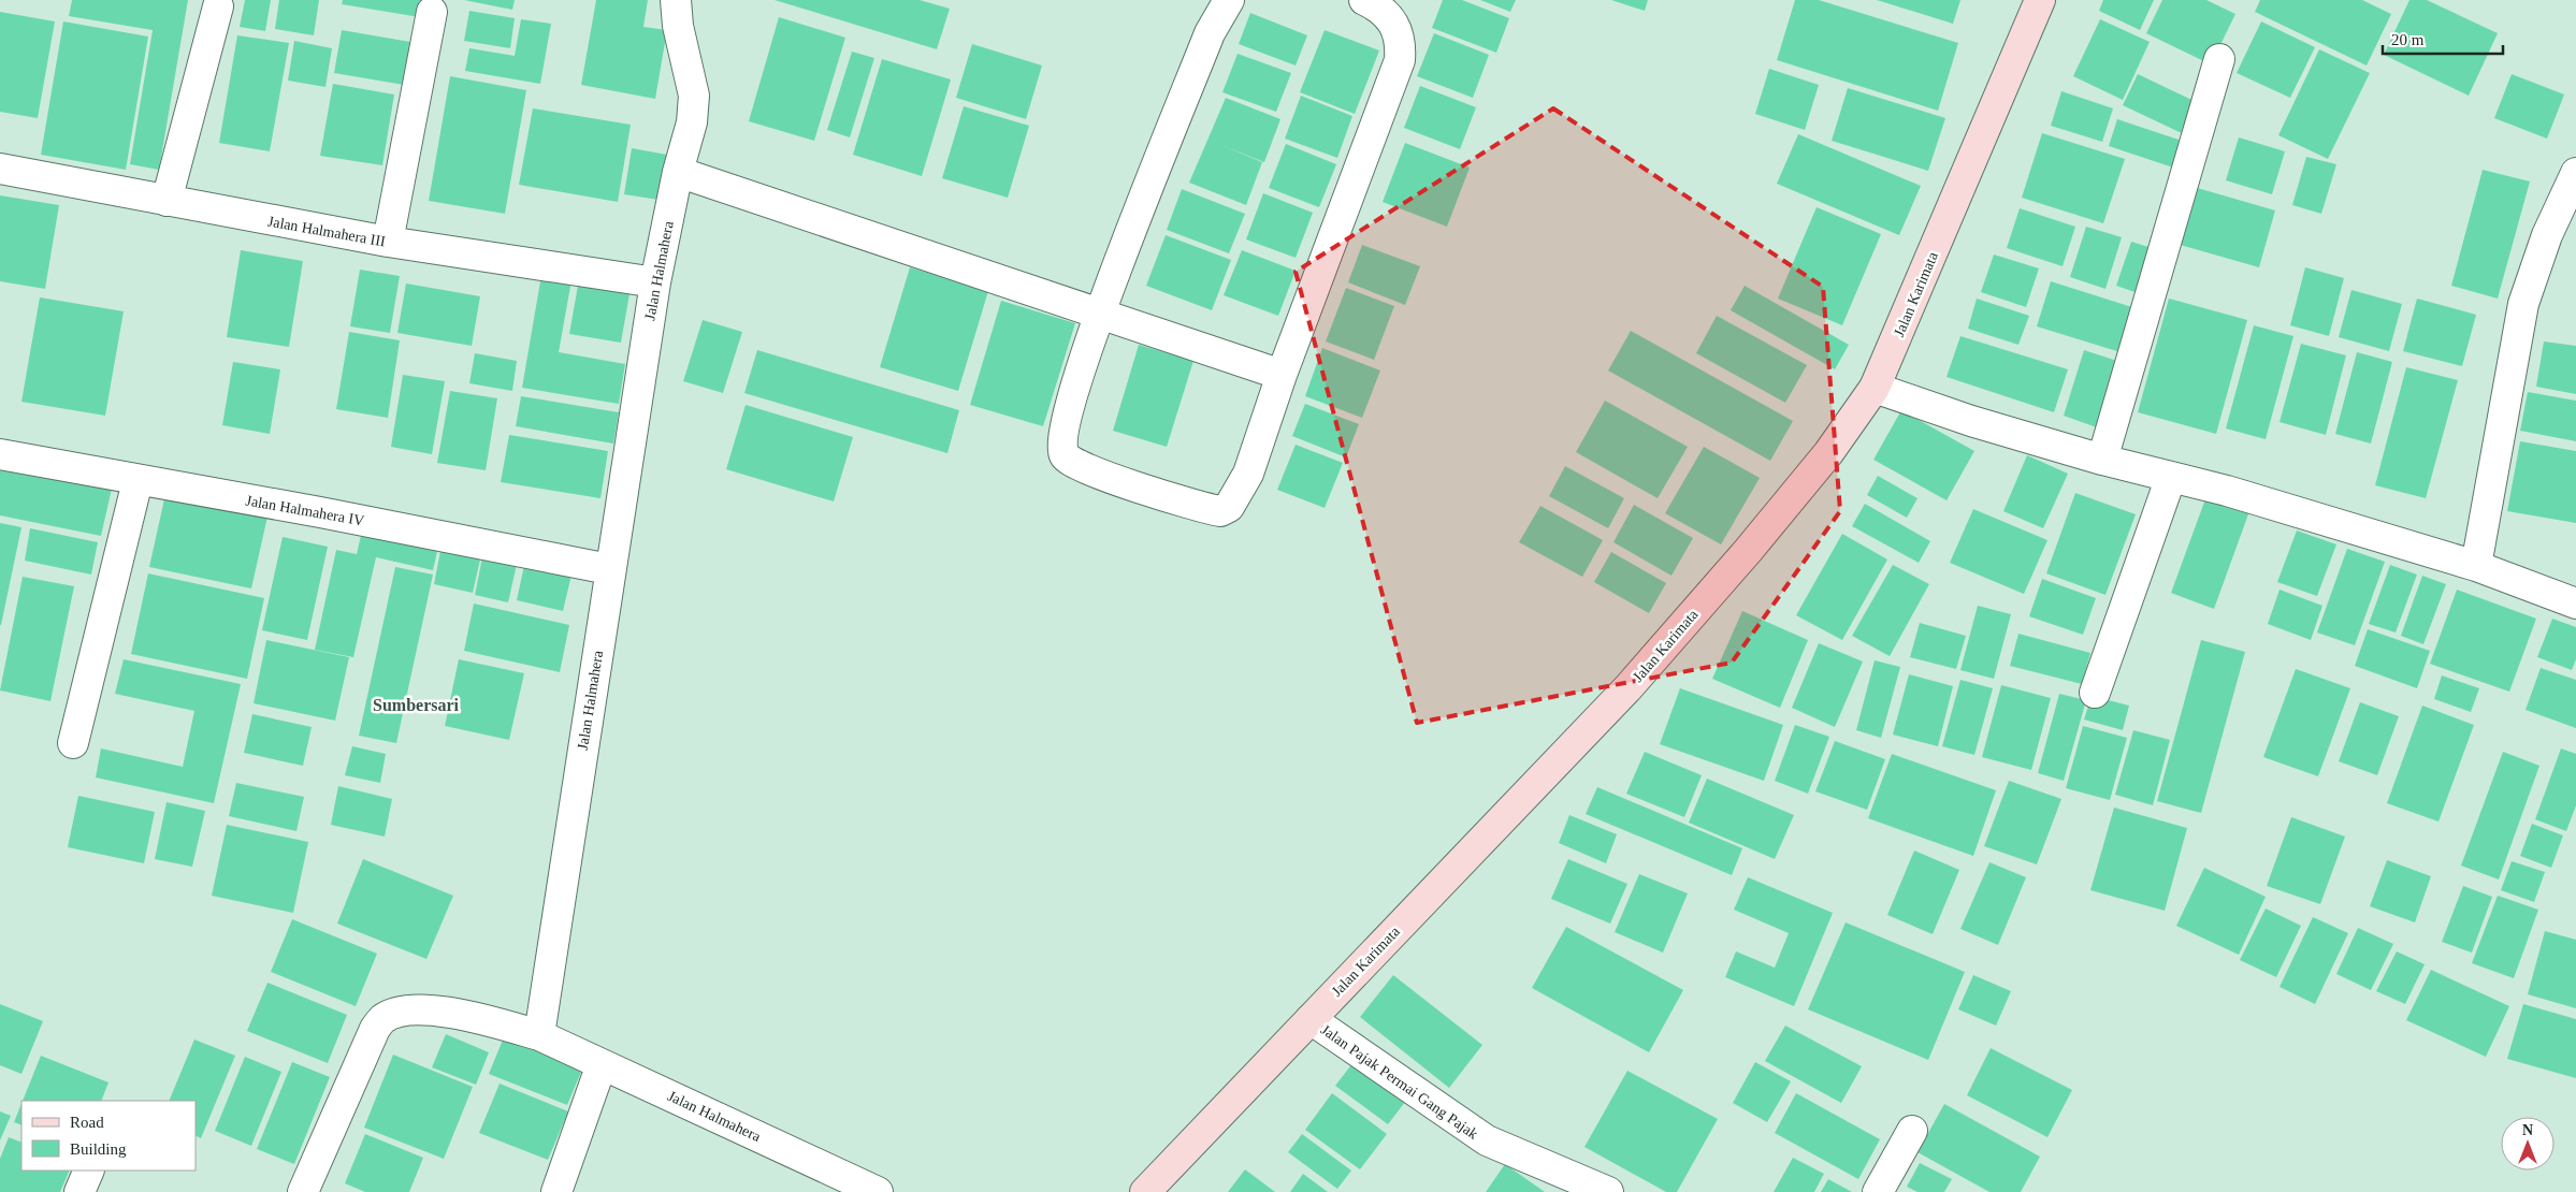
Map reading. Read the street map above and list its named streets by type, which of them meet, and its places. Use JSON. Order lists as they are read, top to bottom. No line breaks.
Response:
{"streets":{"main road":["Jalan Karimata"],"street":["Jalan Halmahera III","Jalan Halmahera","Jalan Halmahera IV","Jalan Pajak Permai Gang Pajak"]},"crossings":[["Jalan Halmahera III","Jalan Halmahera"],["Jalan Halmahera","Jalan Halmahera IV"],["Jalan Karimata","Jalan Pajak Permai Gang Pajak"]],"districts":["Sumbersari"],"legend":["Road","Building"],"scale_bar":"20 m","north":"top"}
